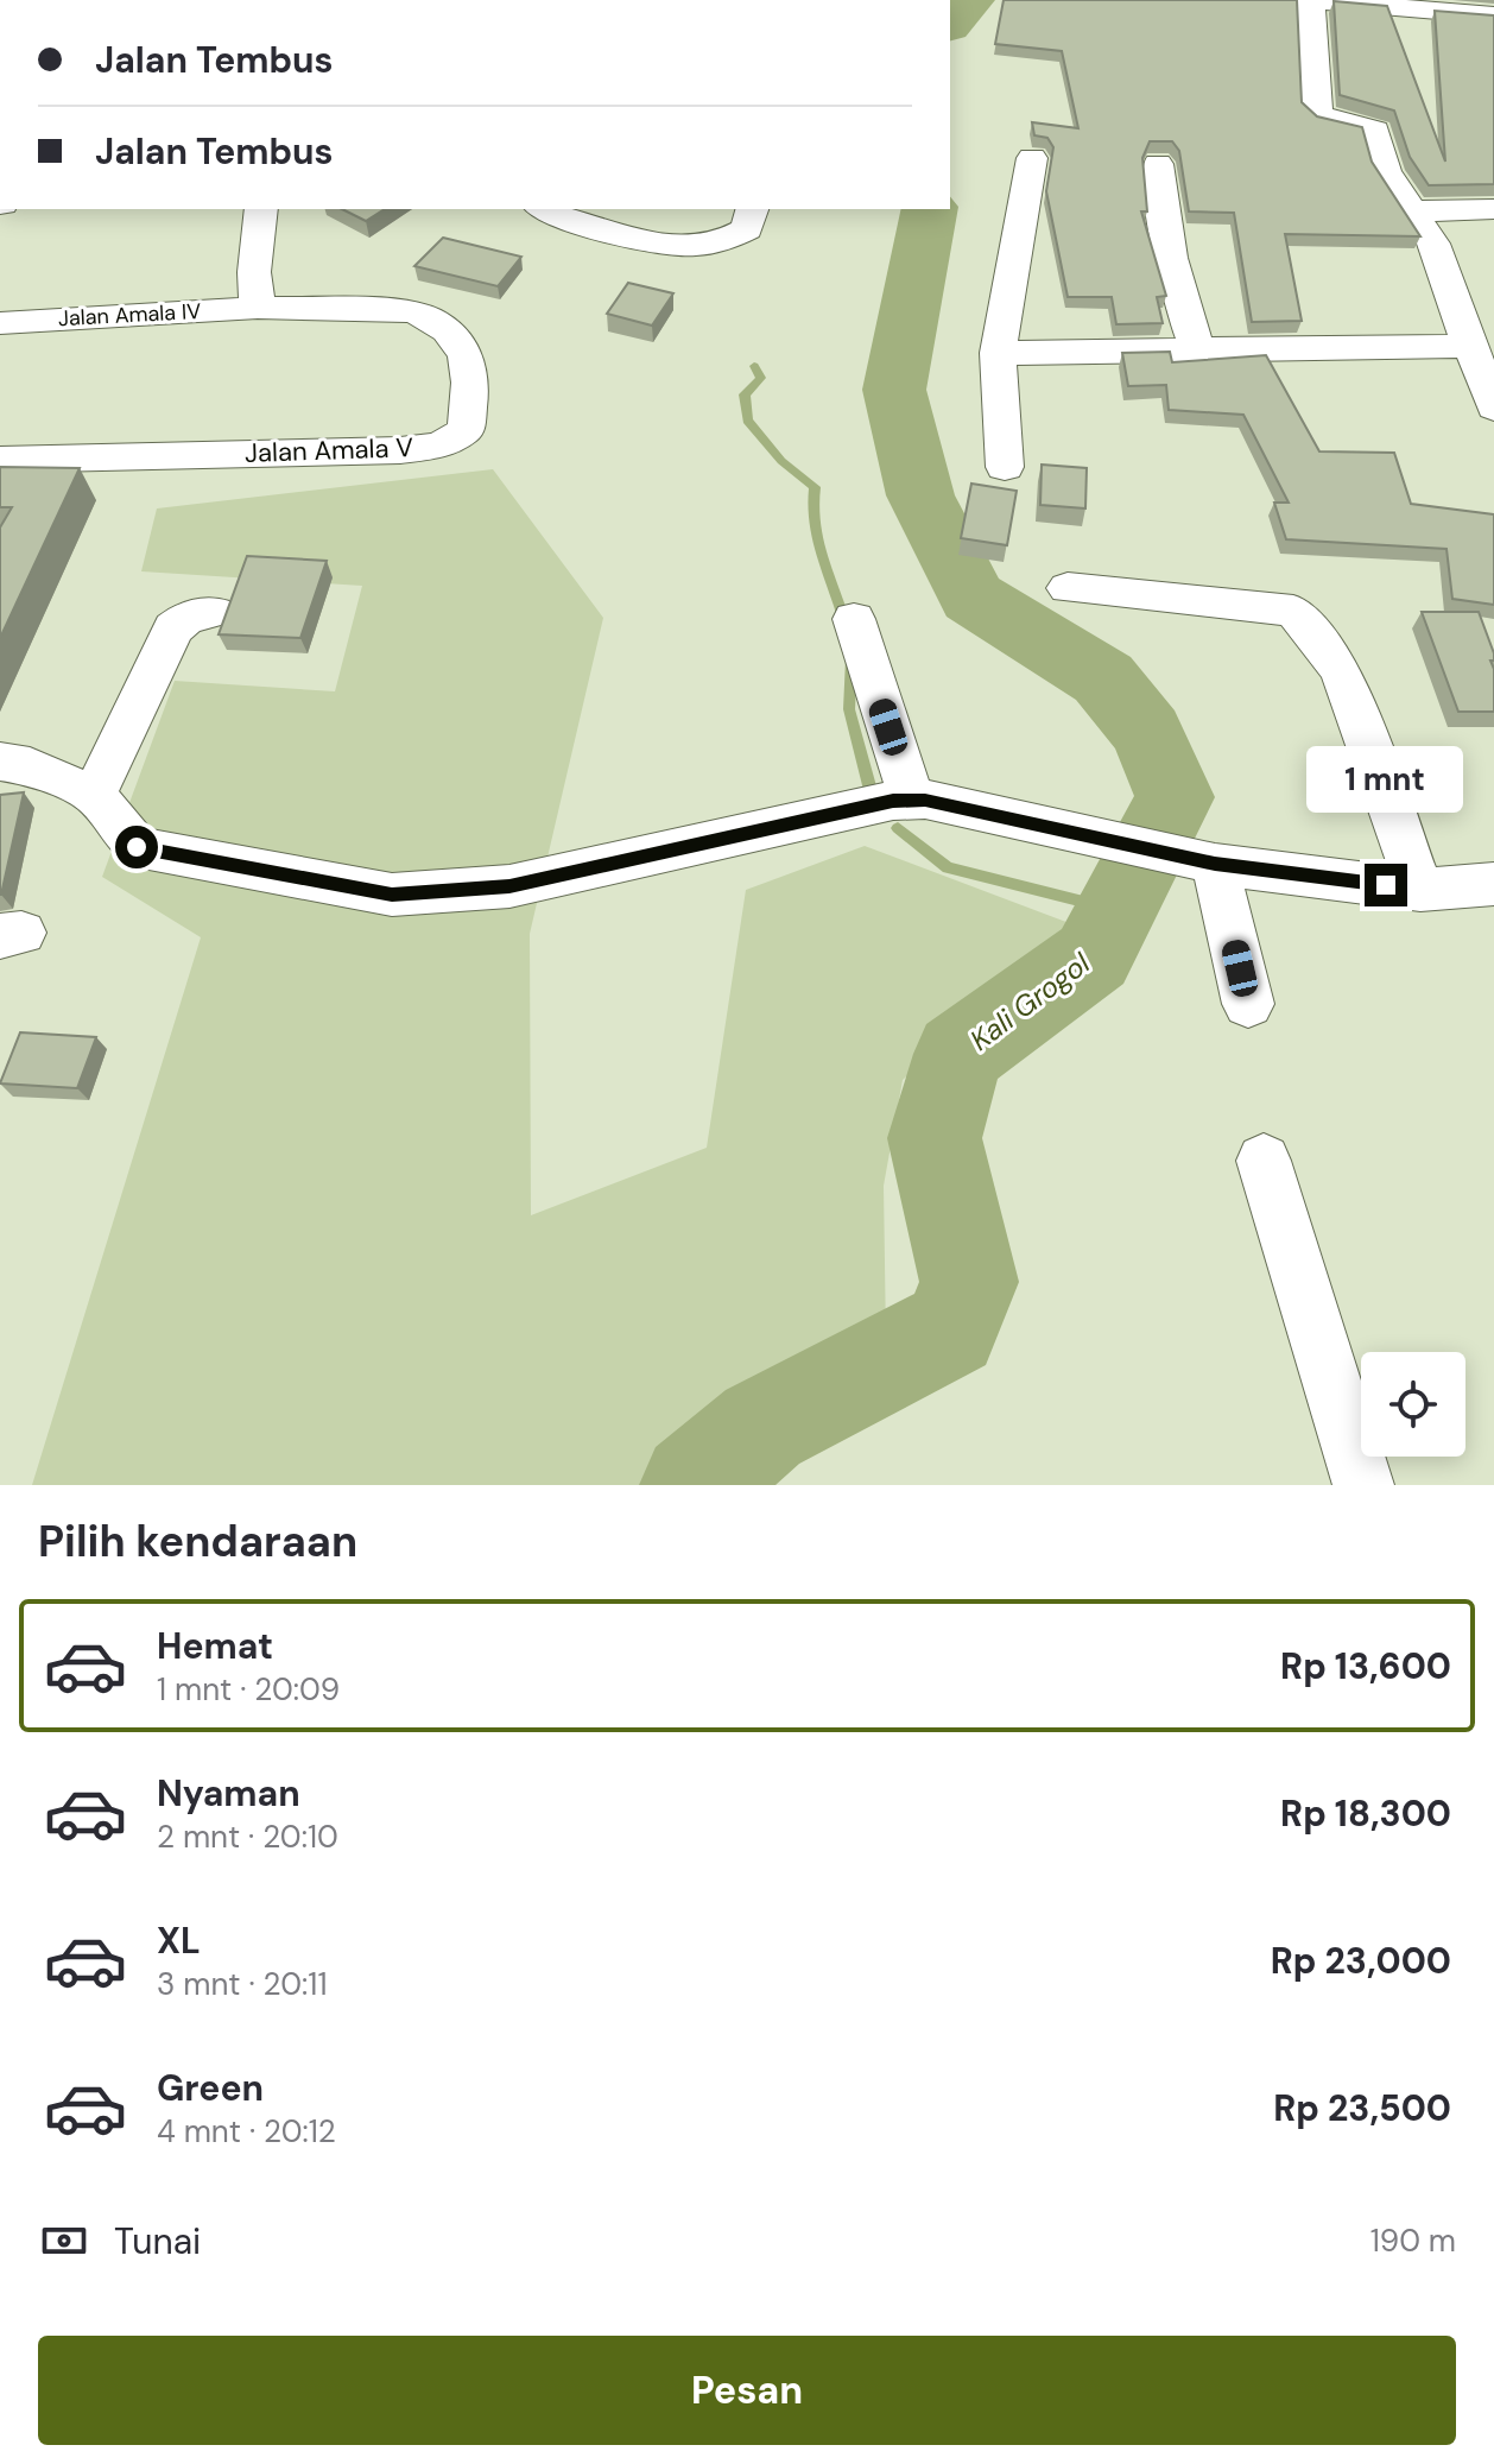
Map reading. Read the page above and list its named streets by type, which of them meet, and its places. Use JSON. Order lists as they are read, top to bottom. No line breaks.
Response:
{"streets":{"street":["Jalan Amala IV","Jalan Amala V"]},"crossings":[["Jalan Amala IV","Jalan Amala V"]],"water":["Kali Grogol"],"page":{"banner":["Jalan Tembus","Jalan Tembus"],"bubble":"1 mnt","heading":"Pilih kendaraan","list":[{"name":"Hemat","note":"1 mnt · 20:09","value":"Rp 13,600"},{"name":"Nyaman","note":"2 mnt · 20:10","value":"Rp 18,300"},{"name":"XL","note":"3 mnt · 20:11","value":"Rp 23,000"},{"name":"Green","note":"4 mnt · 20:12","value":"Rp 23,500"}],"pay":["Tunai","190 m"],"buttons":"Pesan"}}
